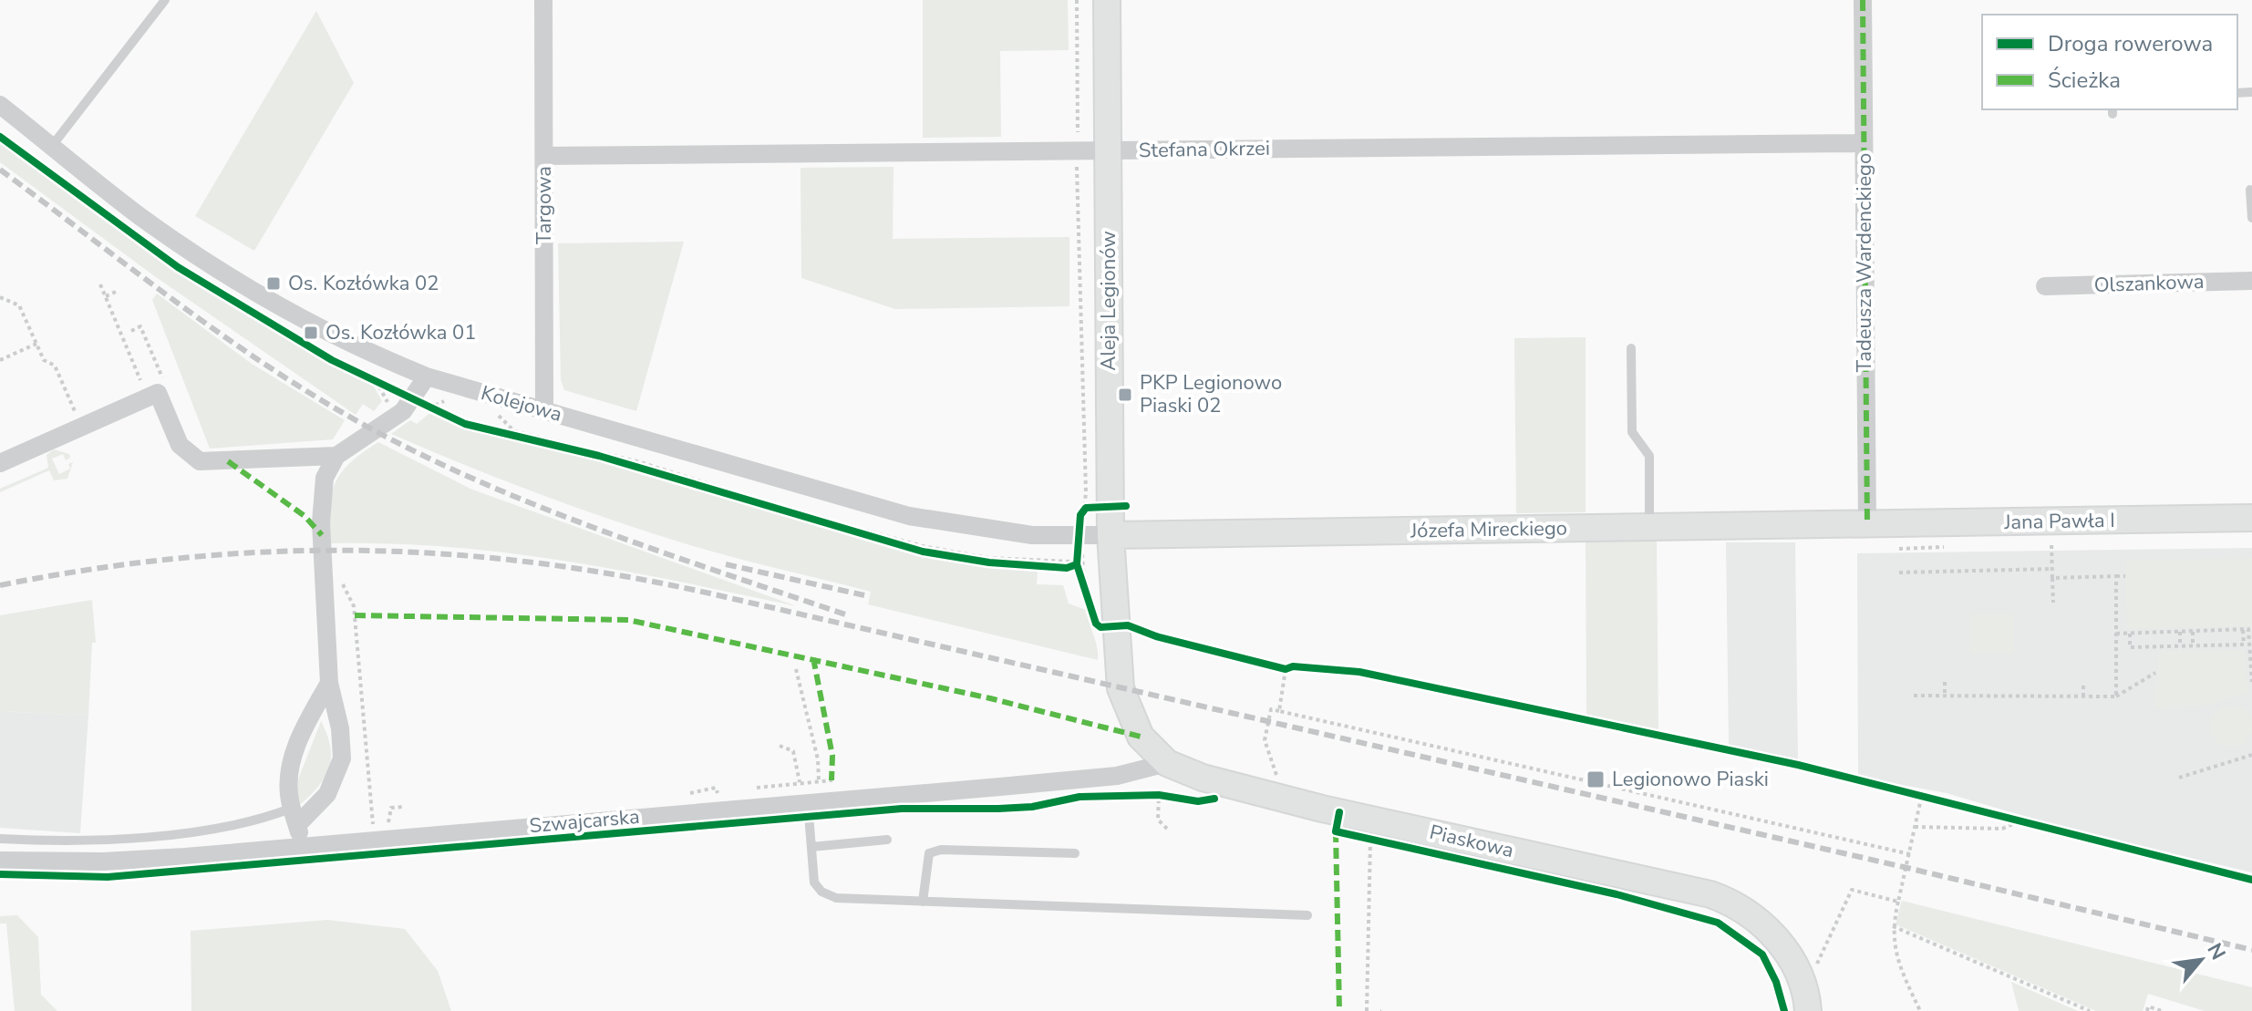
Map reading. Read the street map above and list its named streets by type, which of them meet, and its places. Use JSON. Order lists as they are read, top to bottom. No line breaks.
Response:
{"streets":{"street":["Stefana Okrzei","Targowa","Tadeusza Wardenckiego","Olszankowa","Aleja Legionów","Kolejowa","Jana Pawła I","Józefa Mireckiego","Szwajcarska","Piaskowa"]},"crossings":[["Stefana Okrzei","Targowa"],["Stefana Okrzei","Tadeusza Wardenckiego"],["Stefana Okrzei","Aleja Legionów"],["Targowa","Kolejowa"],["Tadeusza Wardenckiego","Jana Pawła I"],["Tadeusza Wardenckiego","Józefa Mireckiego"],["Aleja Legionów","Kolejowa"],["Aleja Legionów","Józefa Mireckiego"],["Aleja Legionów","Piaskowa"],["Kolejowa","Józefa Mireckiego"],["Jana Pawła I","Józefa Mireckiego"],["Szwajcarska","Piaskowa"]],"places":{"transit":["Os. Kozłówka 02","Os. Kozłówka 01","PKP Legionowo Piaski 02","Legionowo Piaski"]},"legend":["Droga rowerowa","Ścieżka"],"north":"top right"}
